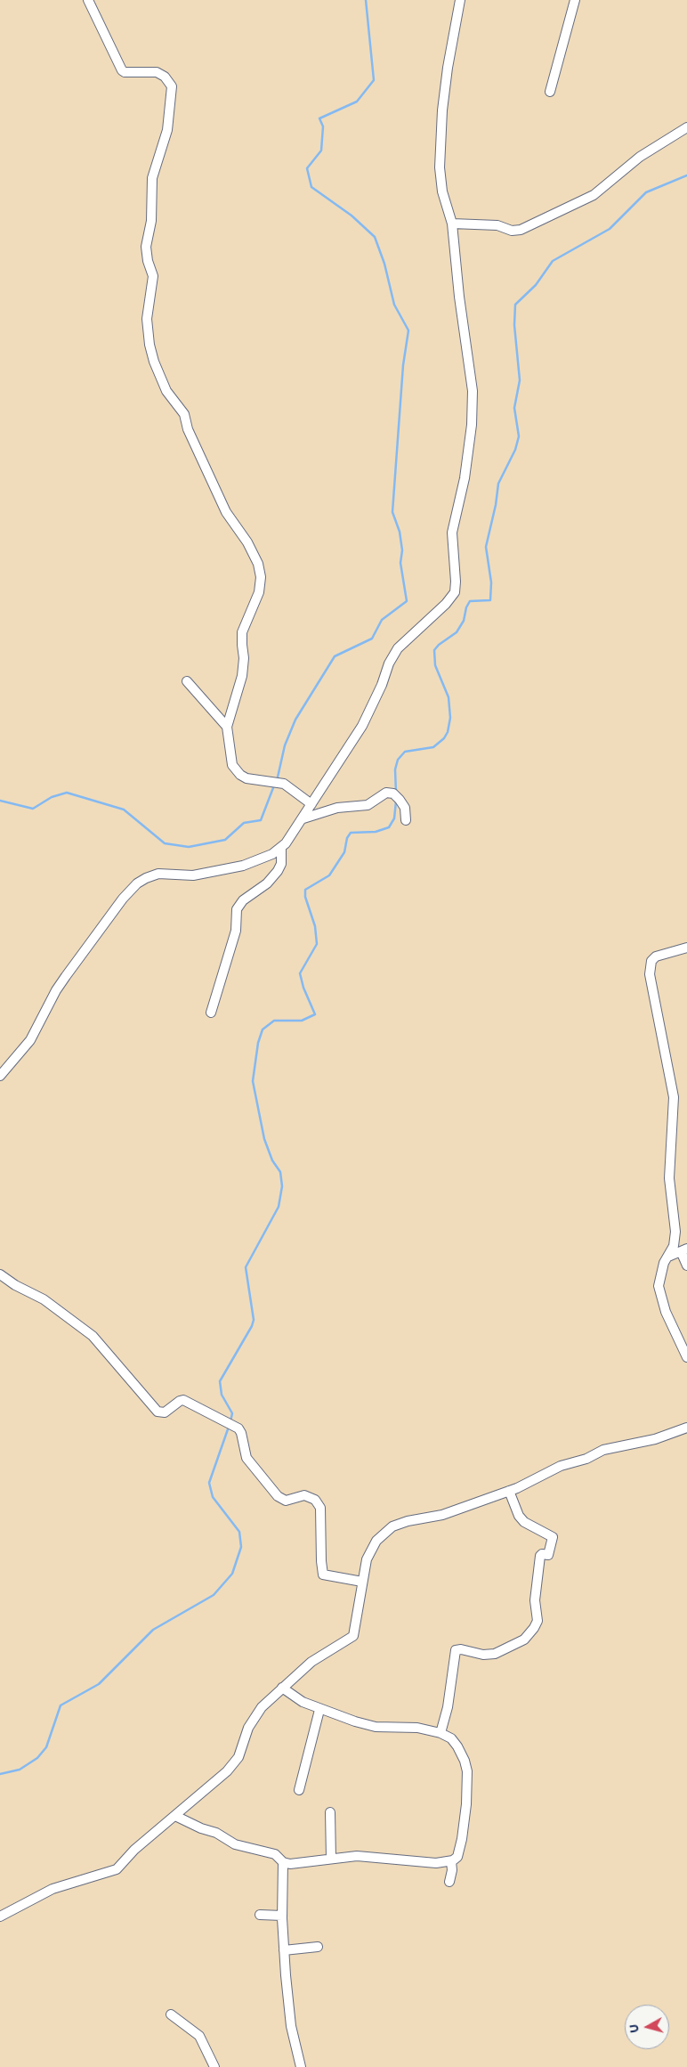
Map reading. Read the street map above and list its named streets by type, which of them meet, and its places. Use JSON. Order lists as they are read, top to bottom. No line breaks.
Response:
{"north":"left"}
